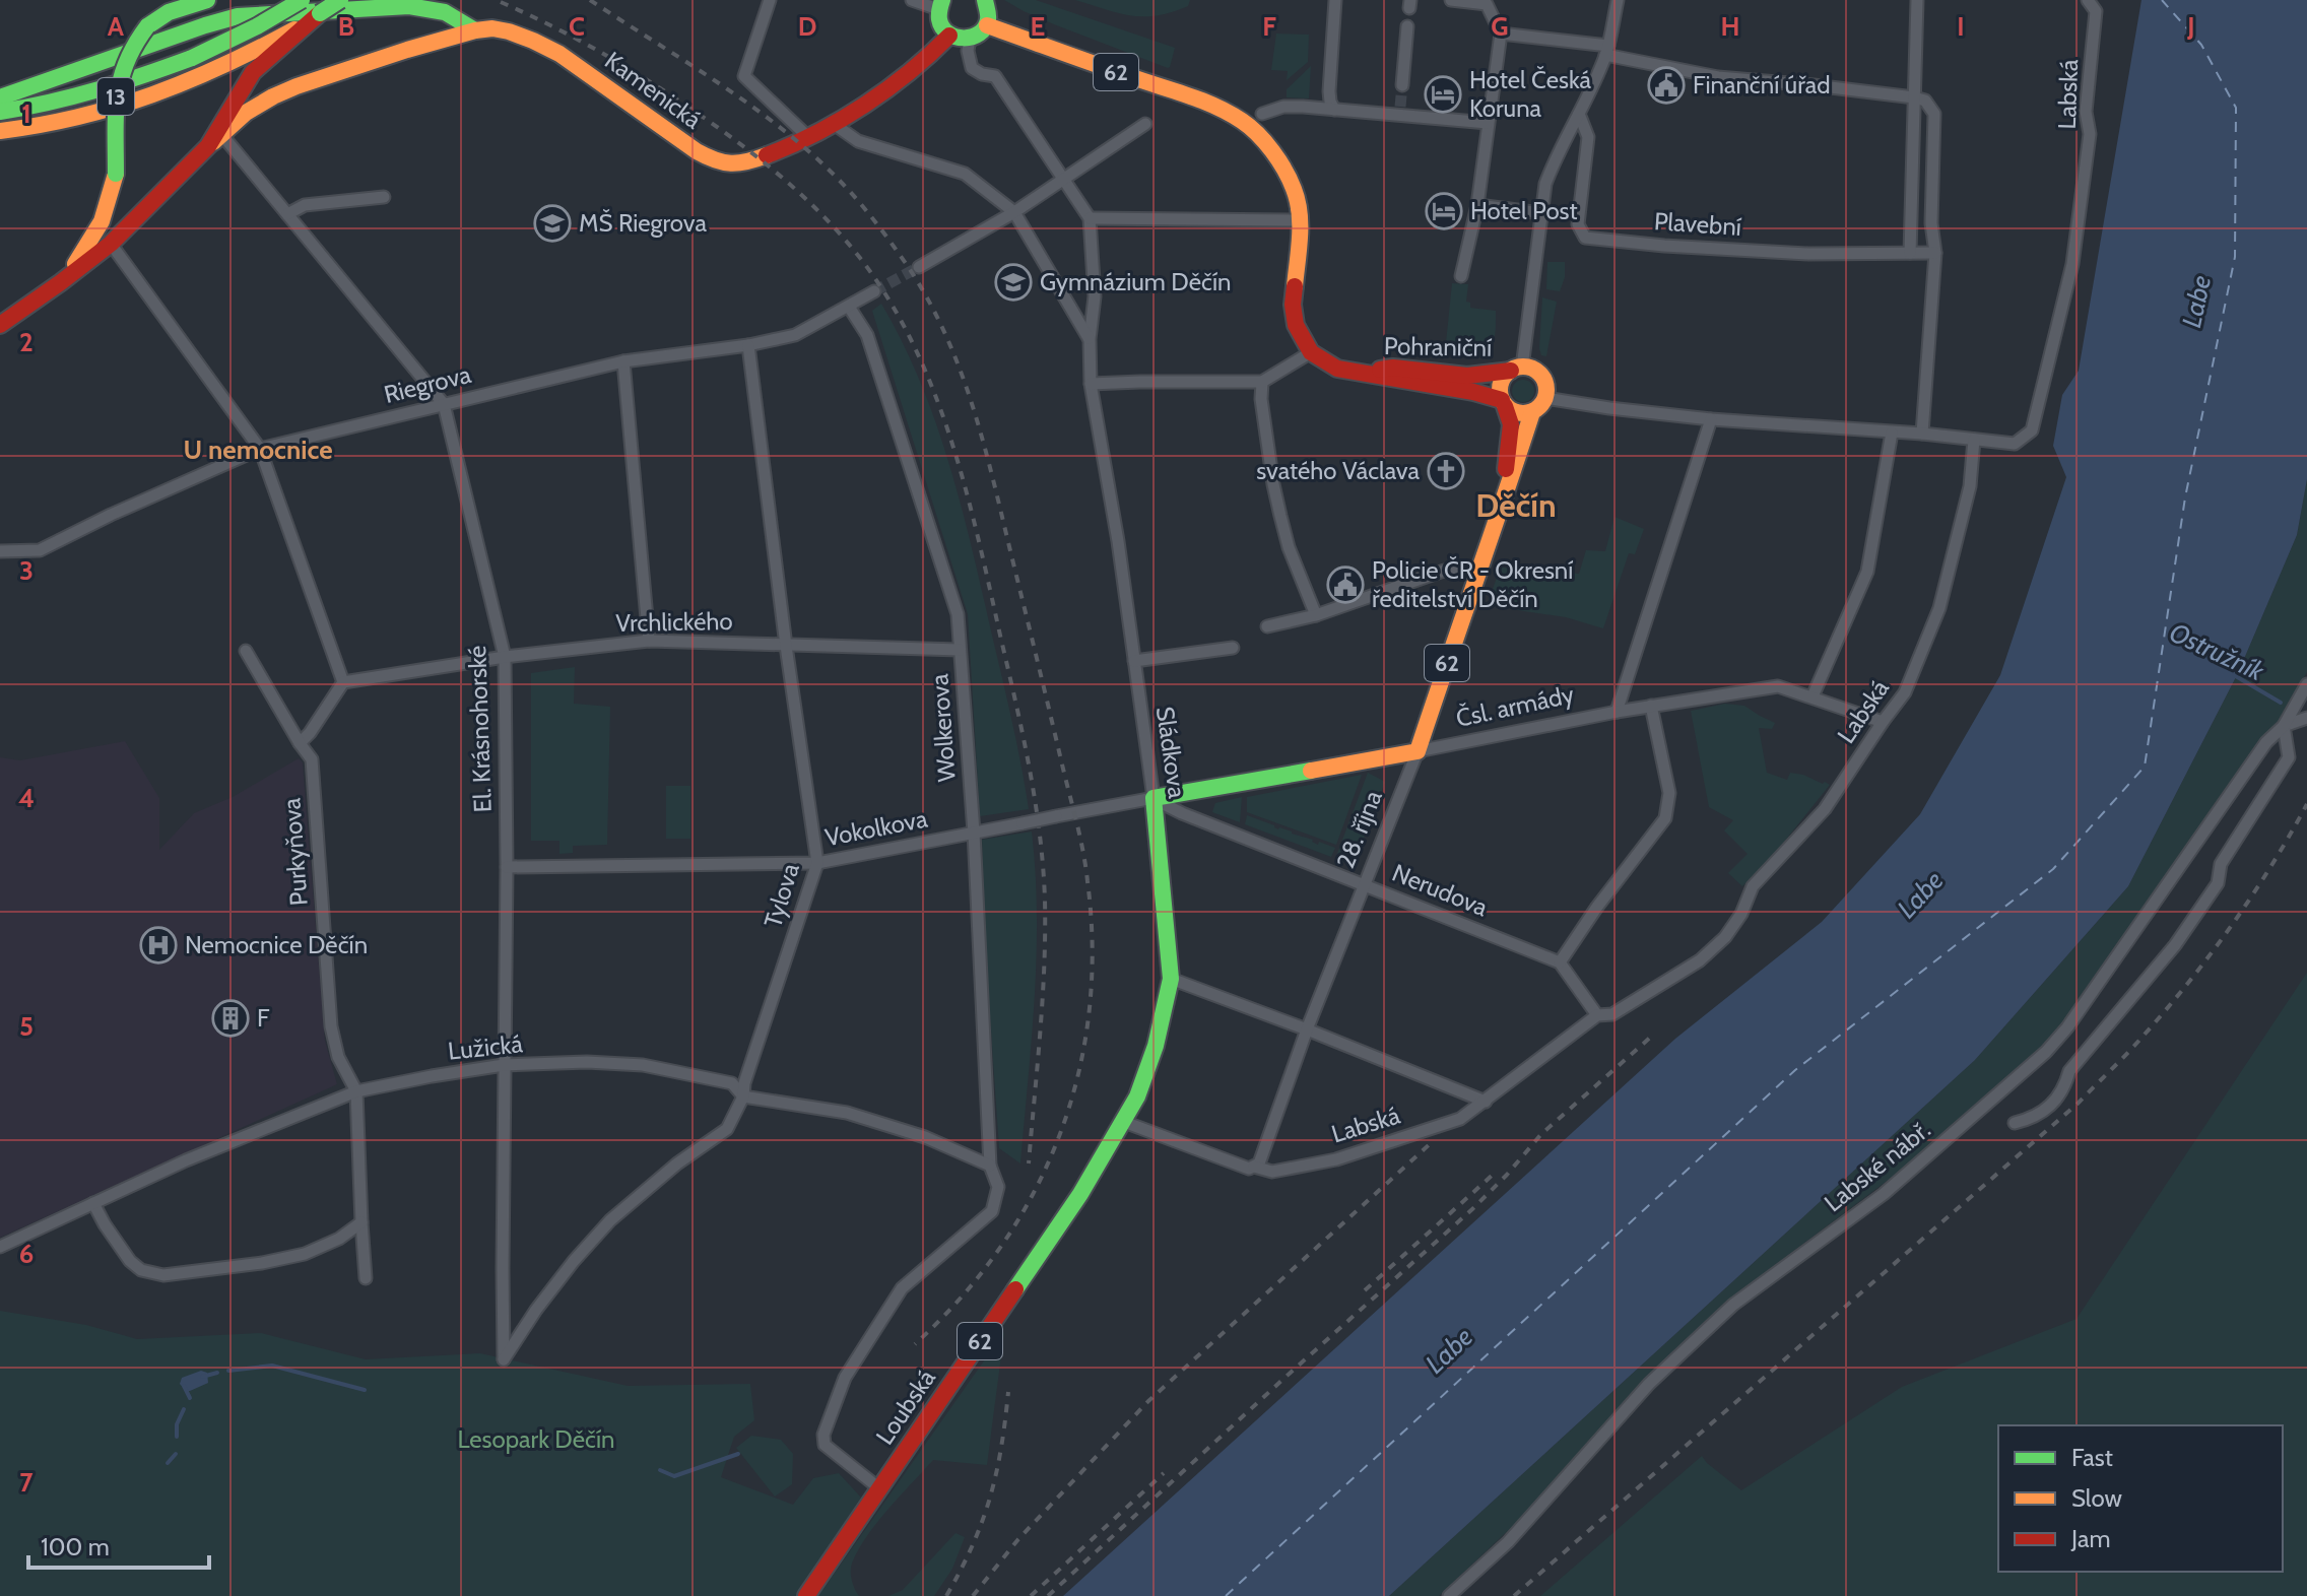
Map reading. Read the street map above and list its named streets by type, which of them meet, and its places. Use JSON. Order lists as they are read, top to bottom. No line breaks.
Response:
{"streets":{"main road":["62","Kamenická","13","Pohraniční","Čsl. armády","Sládkova","28. října","Loubská"],"street":["Labská","Plavební","Riegrova","Vrchlického","Wolkerova","El. Krásnohorské","Vokolkova","Purkyňova","Nerudova","Tylova","Lužická","Labské nábř."]},"crossings":[["62","Pohraniční"],["Kamenická","13"],["Kamenická","El. Krásnohorské"],["Labská","Čsl. armády"],["Labská","Sládkova"],["Labská","28. října"],["Labská","Loubská"],["Pohraniční","28. října"],["Riegrova","Wolkerova"],["Riegrova","El. Krásnohorské"],["Riegrova","Tylova"],["Vrchlického","Wolkerova"],["Vrchlického","El. Krásnohorské"],["Vrchlického","Tylova"],["Čsl. armády","Sládkova"],["Čsl. armády","Vokolkova"],["Čsl. armády","28. října"],["Čsl. armády","Nerudova"],["Wolkerova","Vokolkova"],["Wolkerova","Lužická"],["Wolkerova","Loubská"],["El. Krásnohorské","Vokolkova"],["El. Krásnohorské","Tylova"],["El. Krásnohorské","Lužická"],["Sládkova","Vokolkova"],["Sládkova","Nerudova"],["Sládkova","Loubská"],["Vokolkova","Nerudova"],["Vokolkova","Tylova"],["28. října","Nerudova"],["Purkyňova","Lužická"],["Tylova","Lužická"]],"districts":["U nemocnice","Děčín"],"water":["Labe","Ostružník"],"parks":["Lesopark Děčín"],"places":{"public building":["Finanční úřad","Policie ČR - Okresní ředitelství Děčín"],"hotel":["Hotel Česká Koruna","Hotel Post"],"school or university":["MŠ Riegrova","Gymnázium Děčín"],"church":["svatého Václava"],"hospital":["Nemocnice Děčín"],"building":["F"]},"legend":["Fast","Slow","Jam"],"scale_bar":"100 m","grid":{"columns":["A","B","C","D","E","F","G","H","I","J"],"rows":["1","2","3","4","5","6","7"]}}
